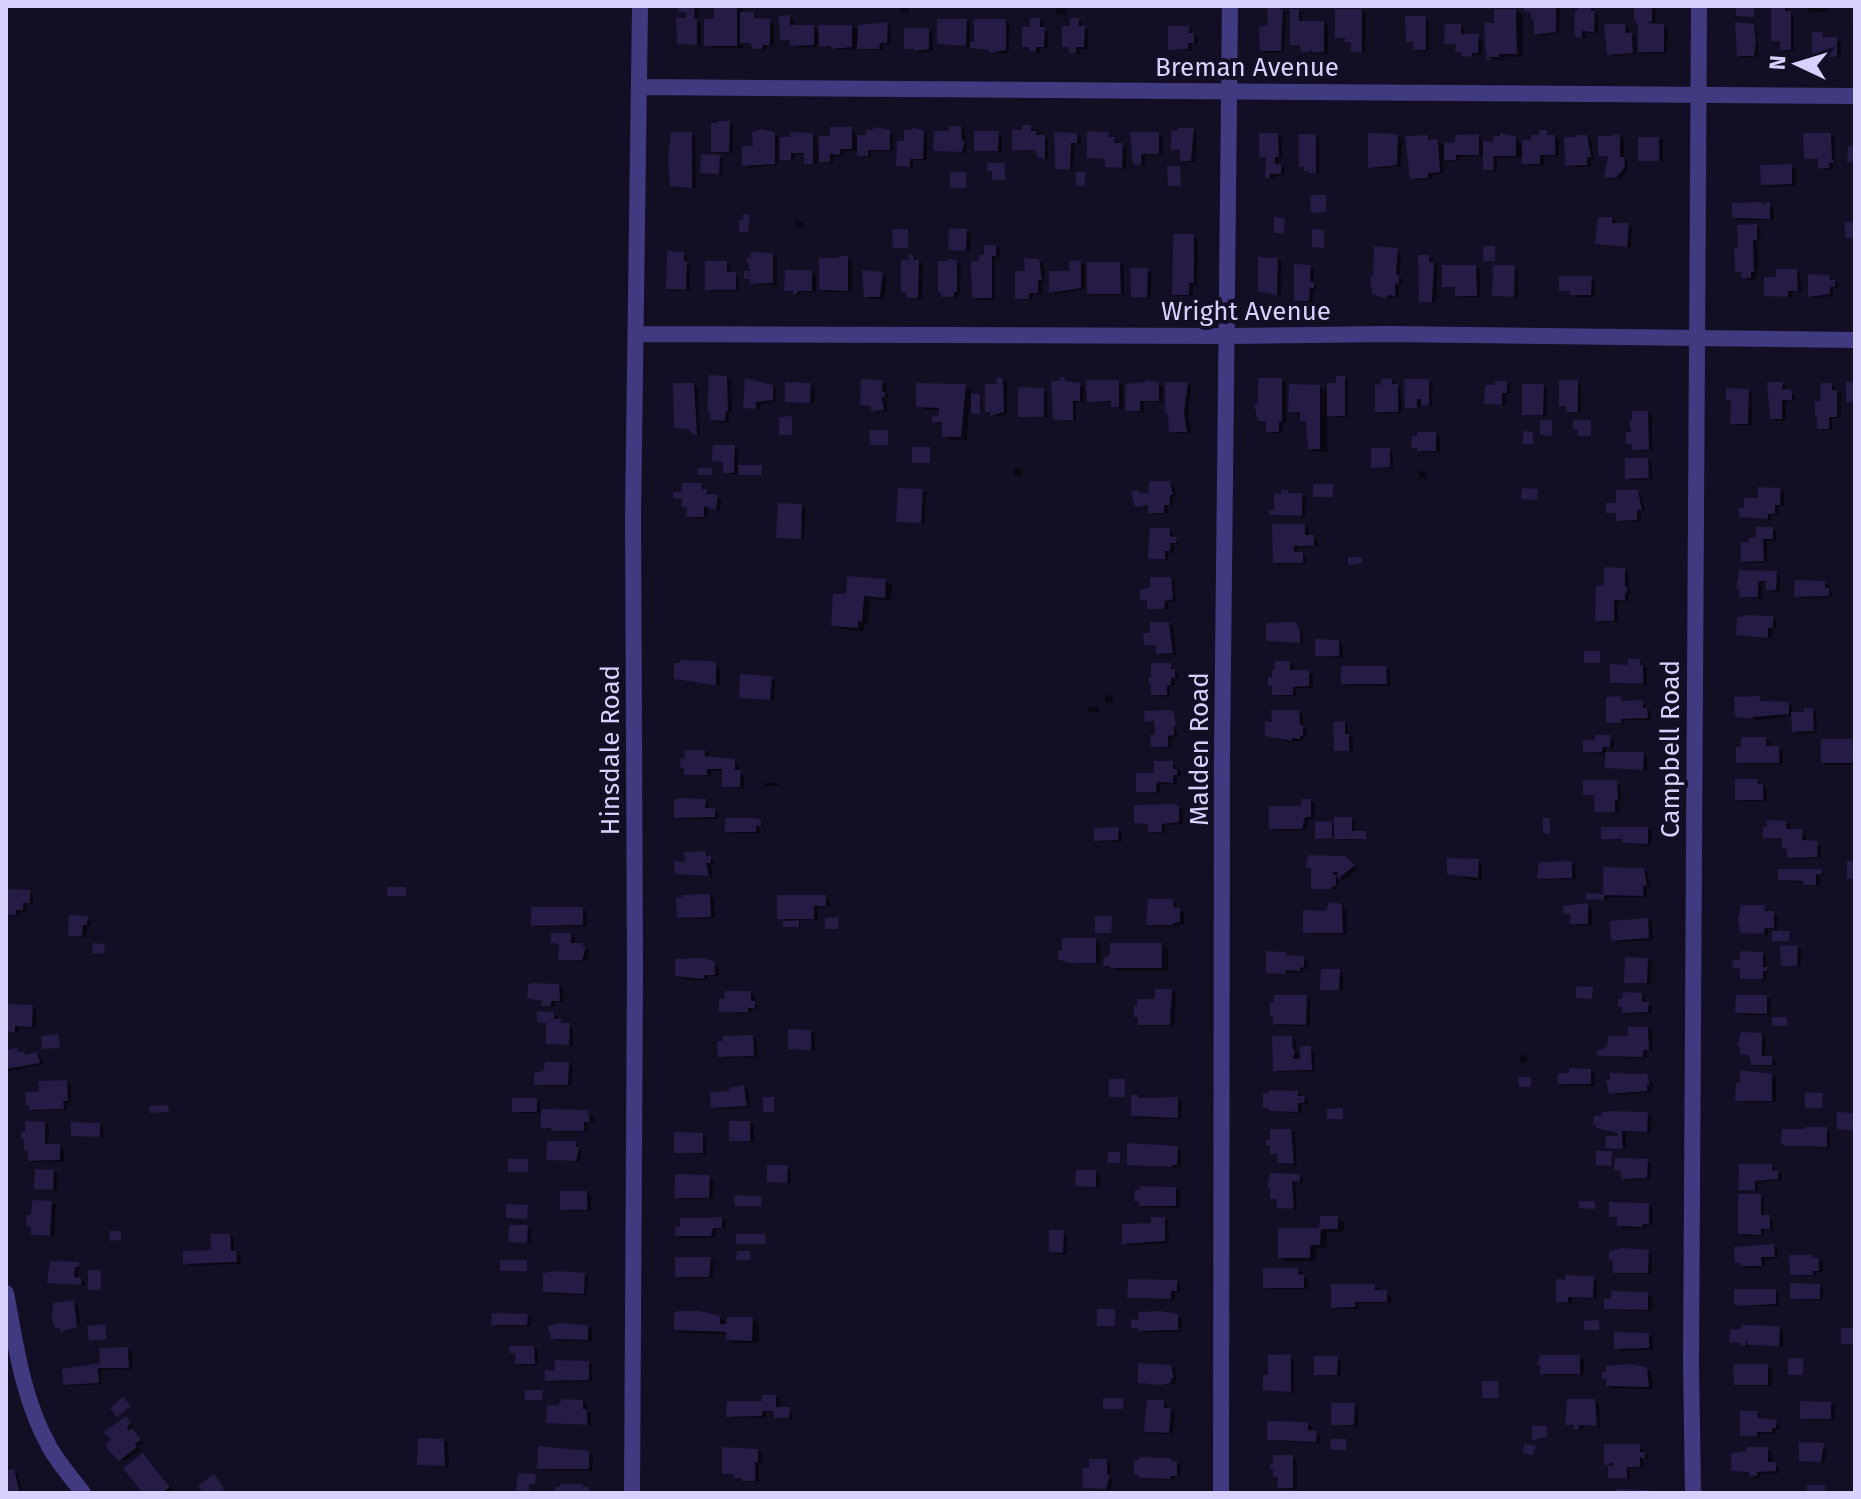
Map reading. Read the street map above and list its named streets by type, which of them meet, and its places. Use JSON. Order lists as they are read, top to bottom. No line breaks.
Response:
{"streets":{"street":["Breman Avenue","Wright Avenue","Malden Road","Campbell Road","Hinsdale Road"]},"crossings":[["Breman Avenue","Malden Road"],["Breman Avenue","Campbell Road"],["Breman Avenue","Hinsdale Road"],["Wright Avenue","Malden Road"],["Wright Avenue","Campbell Road"],["Wright Avenue","Hinsdale Road"]],"north":"left"}
